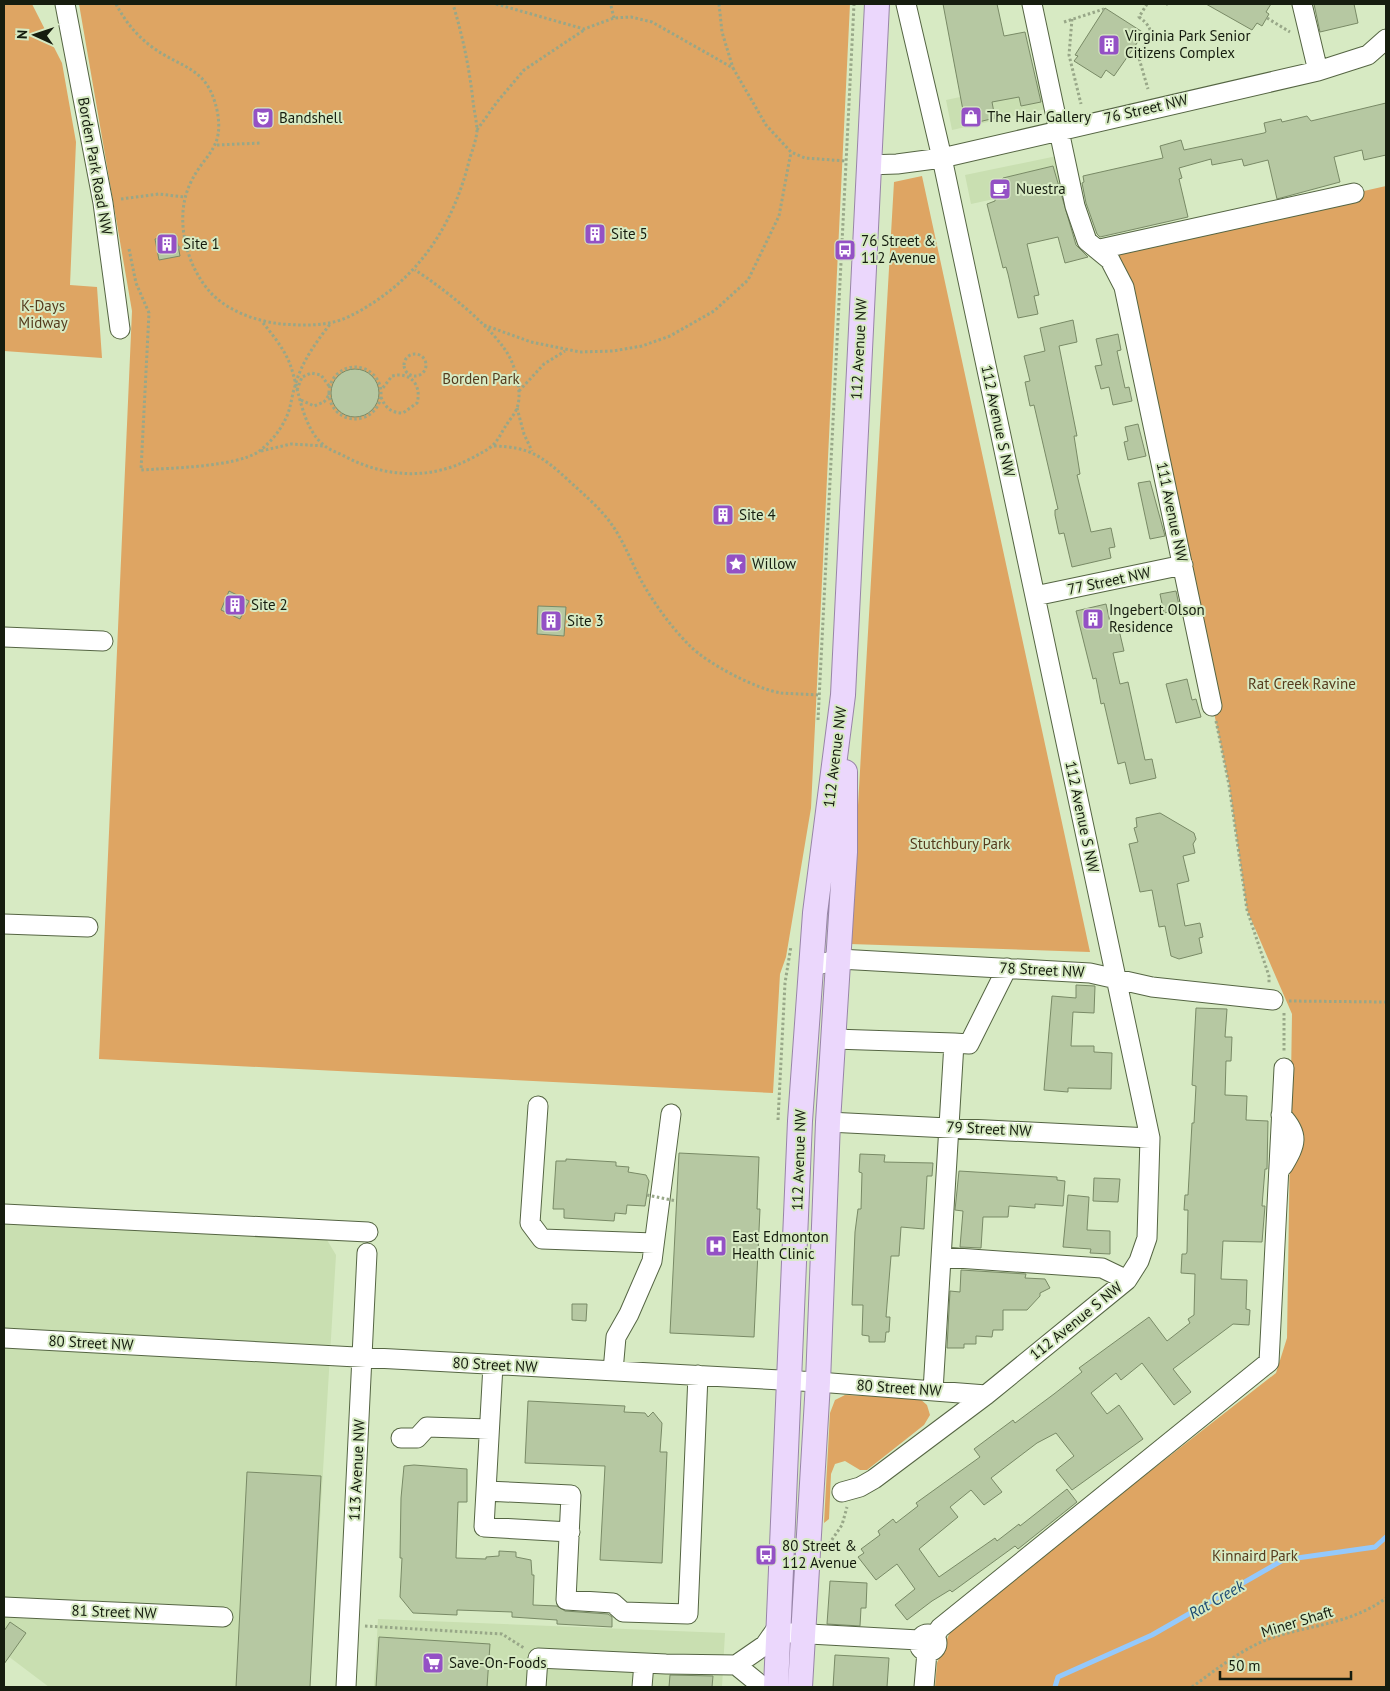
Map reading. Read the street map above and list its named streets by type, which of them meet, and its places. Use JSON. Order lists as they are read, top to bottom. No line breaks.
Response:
{"streets":{"main road":["112 Avenue NW"],"street":["76 Street NW","Borden Park Road NW","112 Avenue S NW","111 Avenue NW","77 Street NW","78 Street NW","79 Street NW","80 Street NW","113 Avenue NW","81 Street NW"],"path":["Miner Shaft"]},"crossings":[["76 Street NW","112 Avenue NW"],["76 Street NW","112 Avenue S NW"],["76 Street NW","111 Avenue NW"],["112 Avenue NW","78 Street NW"],["112 Avenue NW","79 Street NW"],["112 Avenue NW","80 Street NW"],["112 Avenue S NW","77 Street NW"],["112 Avenue S NW","78 Street NW"],["112 Avenue S NW","79 Street NW"],["112 Avenue S NW","80 Street NW"],["111 Avenue NW","77 Street NW"],["80 Street NW","113 Avenue NW"]],"water":["Rat Creek"],"parks":["K-Days Midway","Borden Park","Rat Creek Ravine","Stutchbury Park","Kinnaird Park"],"places":{"building":["Virginia Park Senior Citizens Complex","Site 5","Site 1","Site 4","Site 2","Ingebert Olson Residence","Site 3"],"shop":["The Hair Gallery"],"theatre":["Bandshell"],"cafe":["Nuestra"],"bus stop":["76 Street & 112 Avenue","80 Street & 112 Avenue"],"place":["Willow"],"hospital":["East Edmonton Health Clinic"],"supermarket":["Save-On-Foods"]},"scale_bar":"50 m","north":"left"}
